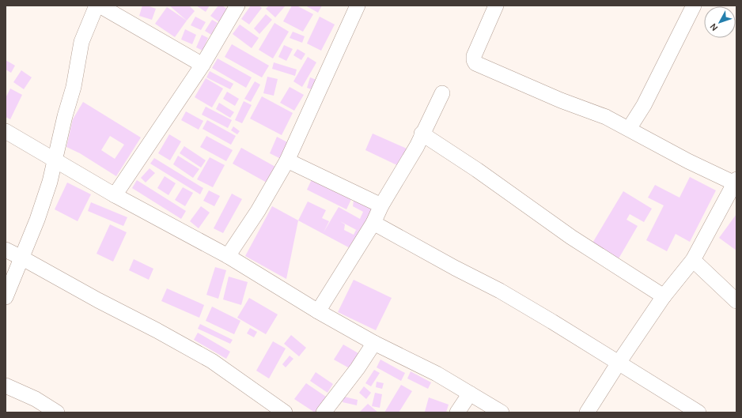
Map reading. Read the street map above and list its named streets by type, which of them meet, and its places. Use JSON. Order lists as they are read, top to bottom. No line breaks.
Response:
{"north":"bottom left"}
